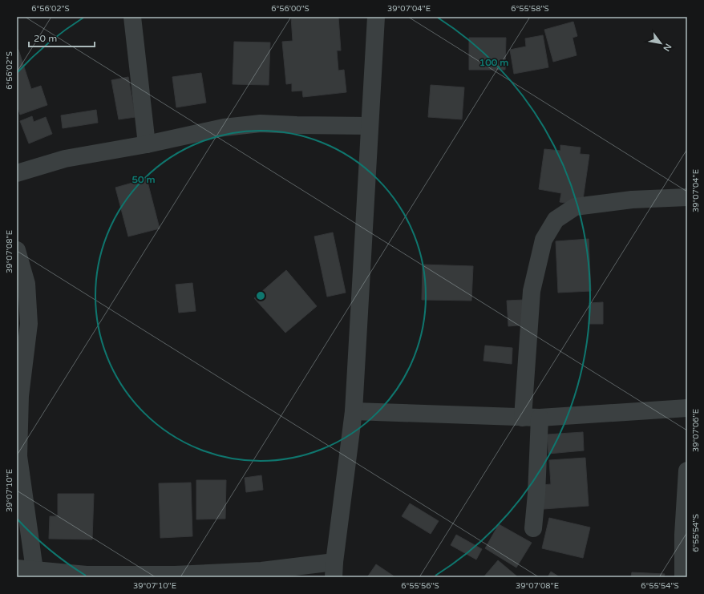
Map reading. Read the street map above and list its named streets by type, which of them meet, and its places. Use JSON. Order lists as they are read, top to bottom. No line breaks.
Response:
{"scale_bar":"20 m","north":"bottom right","coordinates":["6°56'02\"S","6°56'00\"S","39°07'04\"E","6°55'58\"S","39°07'08\"E","39°07'06\"E","39°07'10\"E","6°55'54\"S","6°55'56\"S"],"rings":["100 m","50 m"]}
